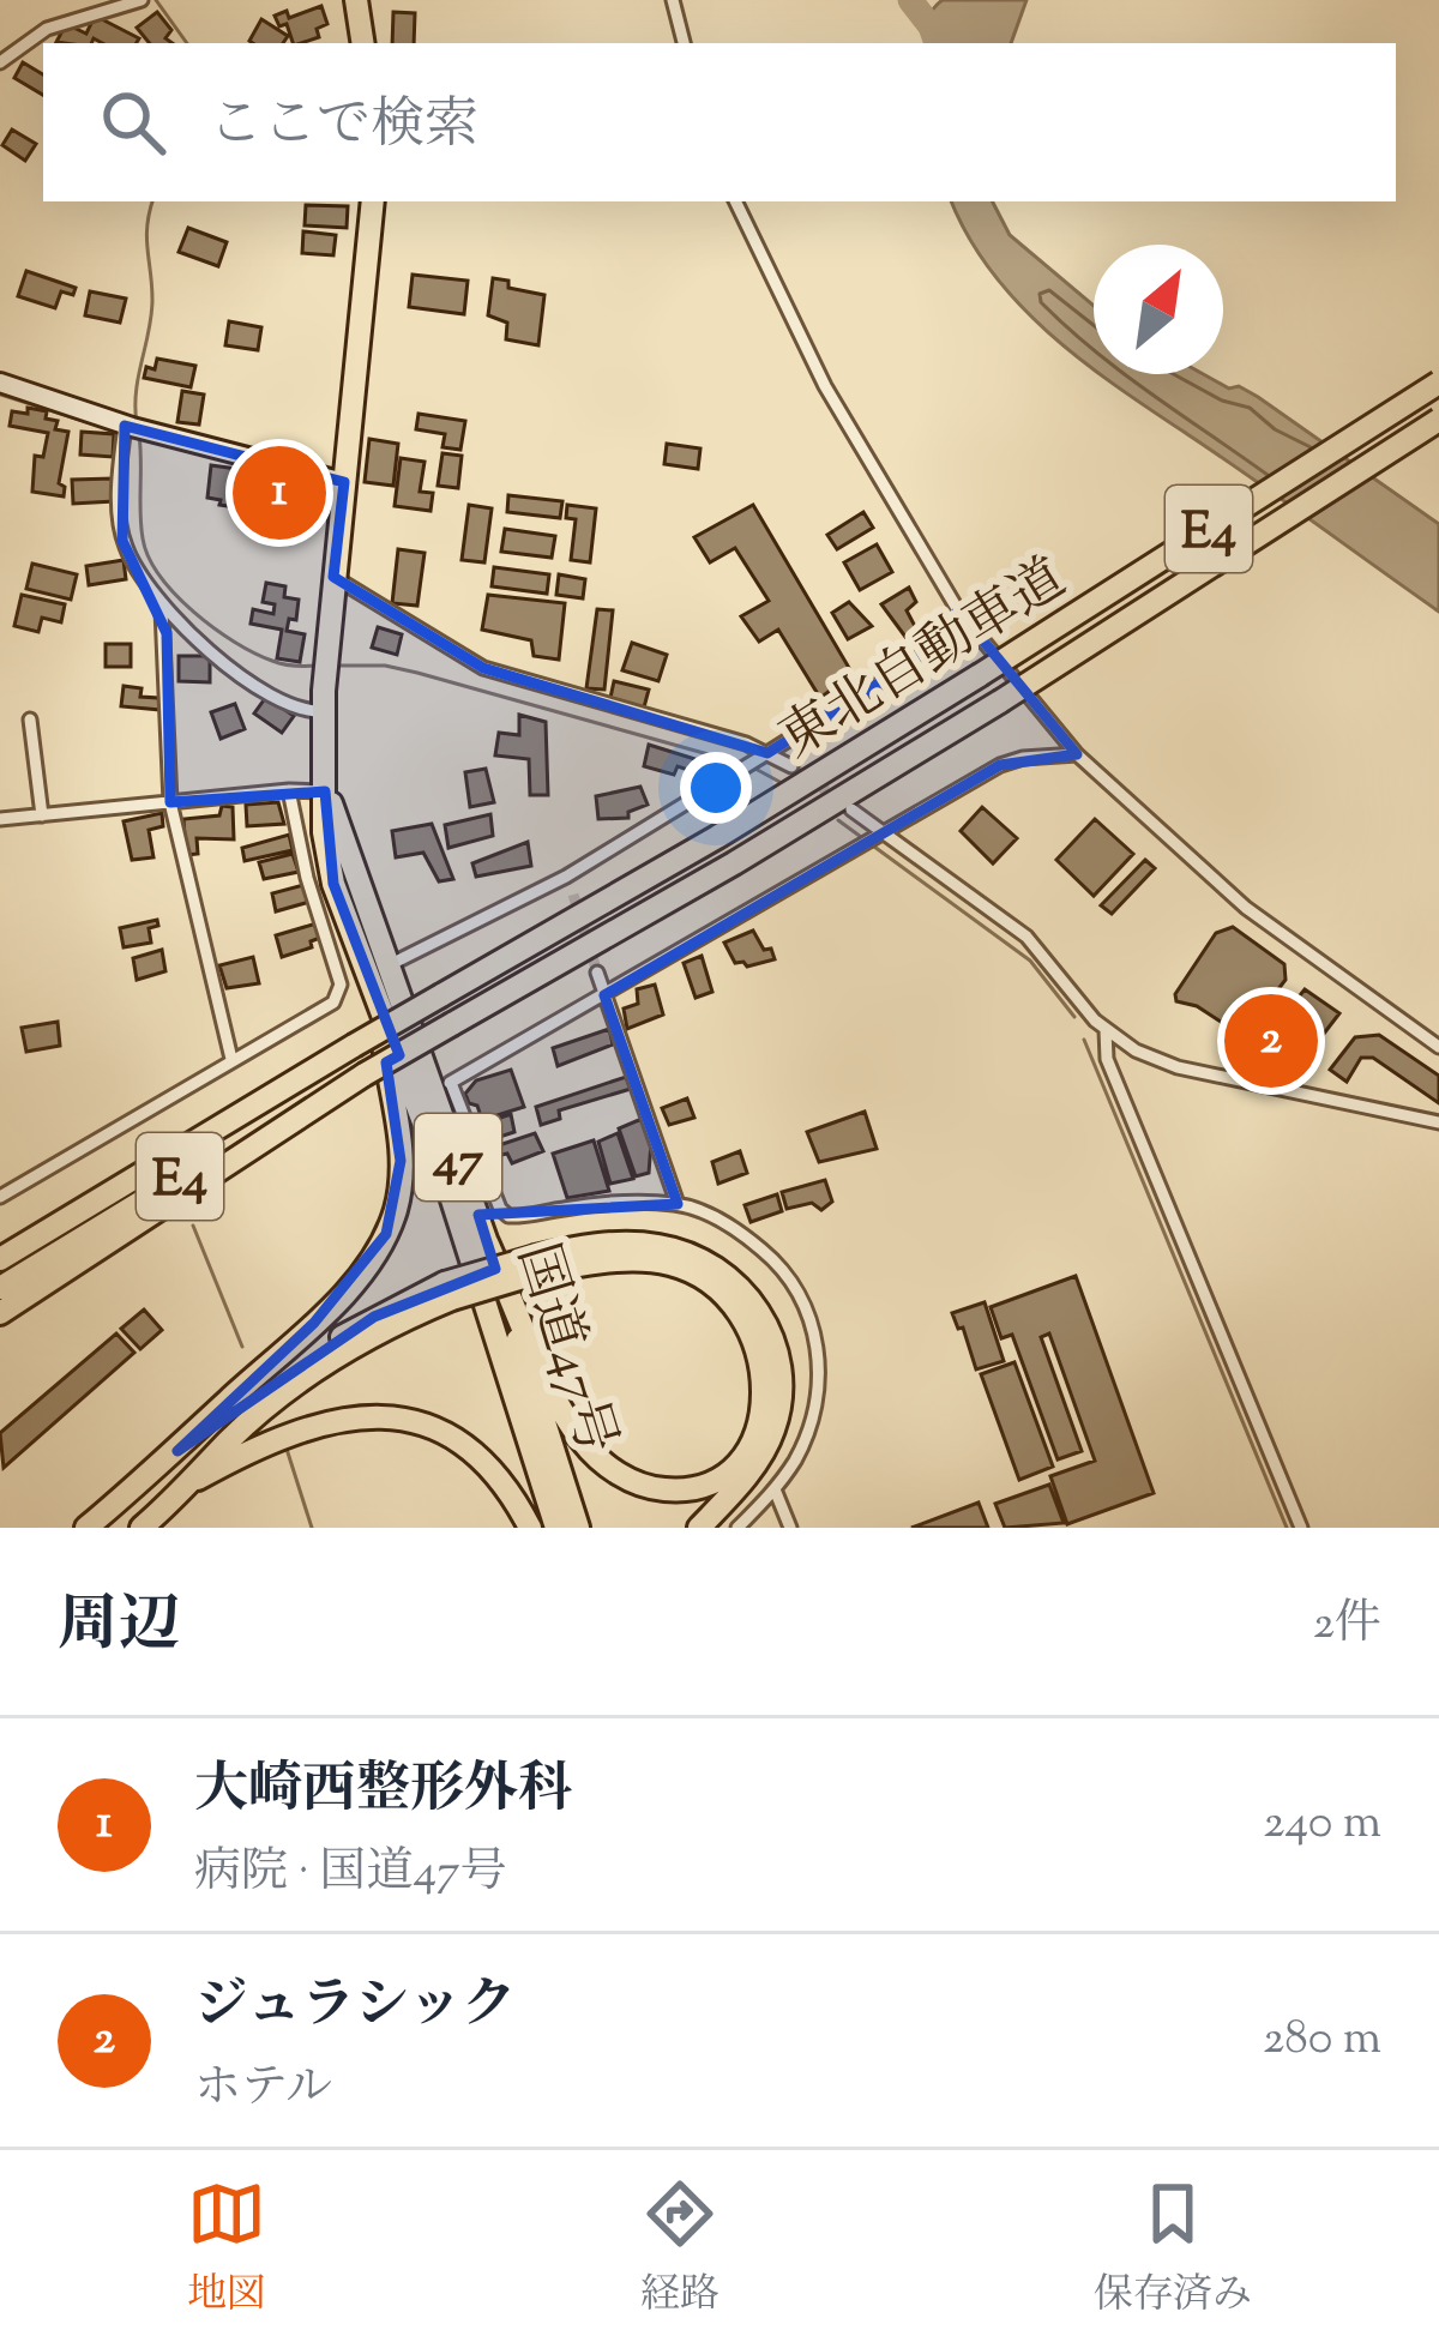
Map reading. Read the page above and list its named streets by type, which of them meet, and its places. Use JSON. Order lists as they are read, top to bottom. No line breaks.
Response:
{"streets":{"highway":["E4","東北自動車道","47","国道47号"]},"north":"top right","page":{"search":"ここで検索","pins":["1","2"],"heading":["周辺","2件"],"list":[{"mark":"1","name":"大崎西整形外科","note":"病院 · 国道47号","value":"240 m"},{"mark":"2","name":"ジュラシック","note":"ホテル","value":"280 m"}],"nav":["地図","経路","保存済み"]}}
